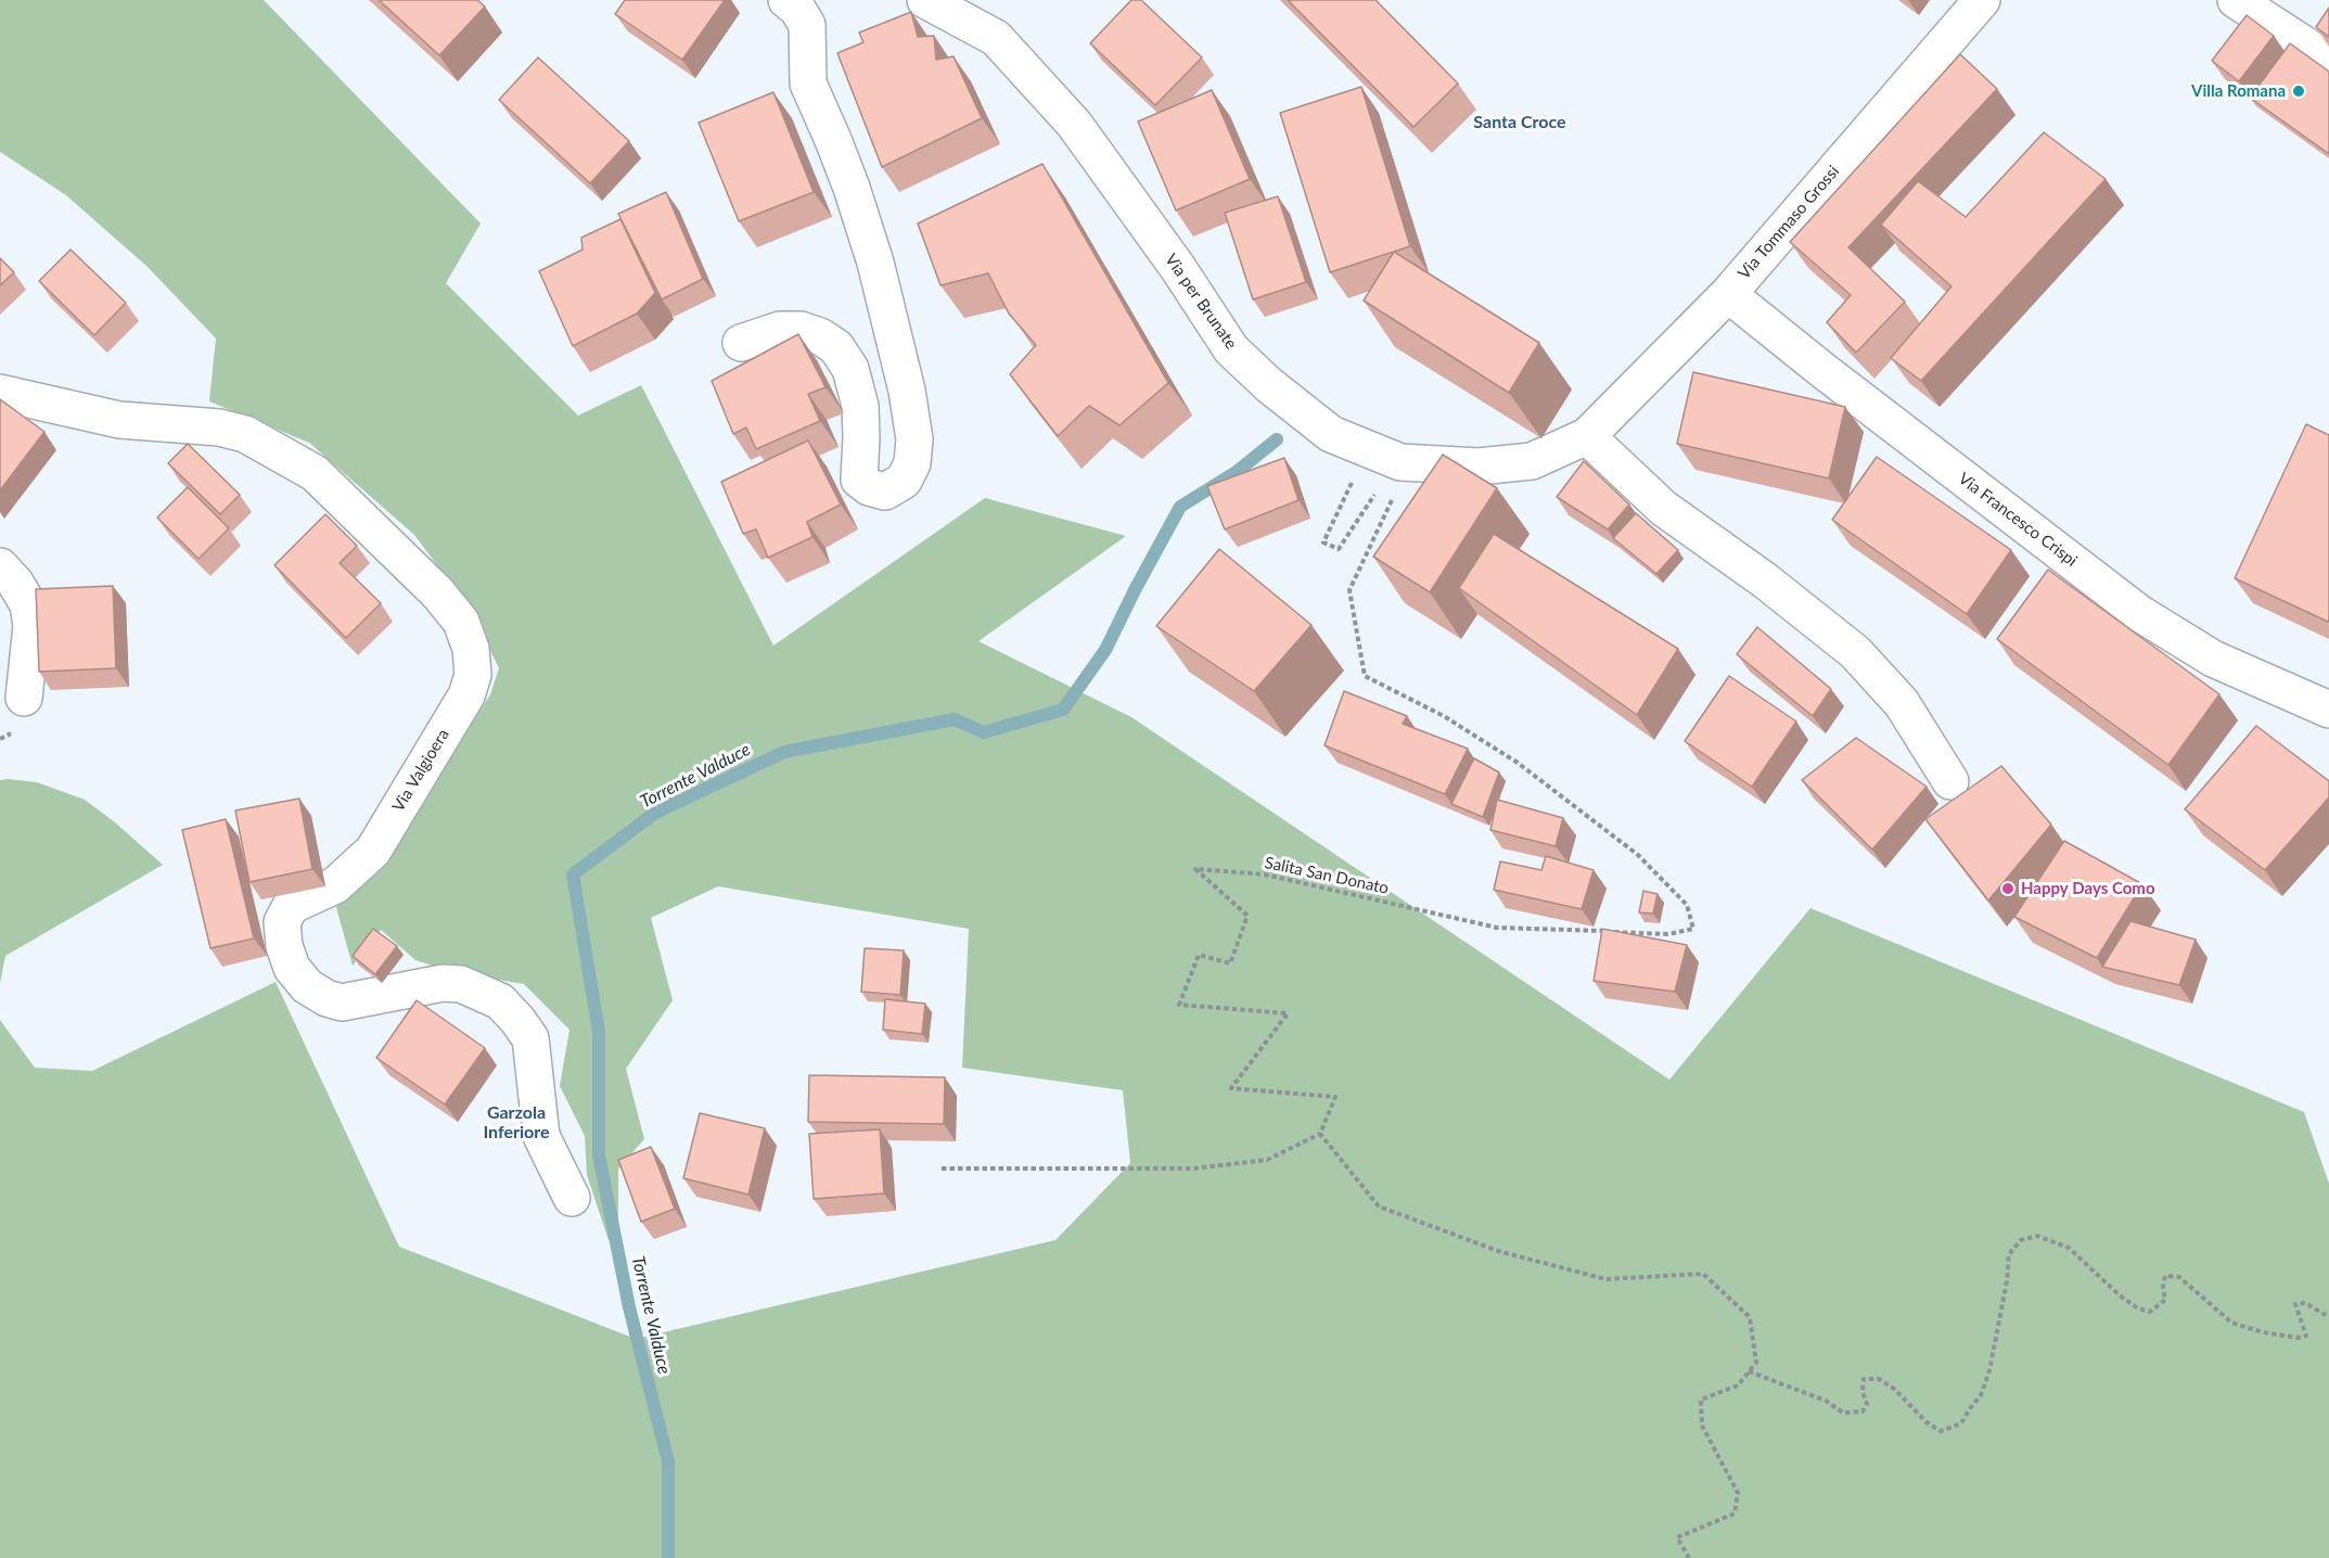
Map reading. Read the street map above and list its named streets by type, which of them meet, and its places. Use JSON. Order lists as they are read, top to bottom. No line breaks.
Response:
{"streets":{"street":["Via Tommaso Grossi","Via per Brunate","Via Francesco Crispi","Via Valgioera"],"path":["Salita San Donato"]},"crossings":[["Via Tommaso Grossi","Via per Brunate"],["Via Tommaso Grossi","Via Francesco Crispi"],["Via per Brunate","Salita San Donato"]],"districts":["Santa Croce","Garzola Inferiore"],"water":["Torrente Valduce"],"places":["Villa Romana","Happy Days Como"]}
